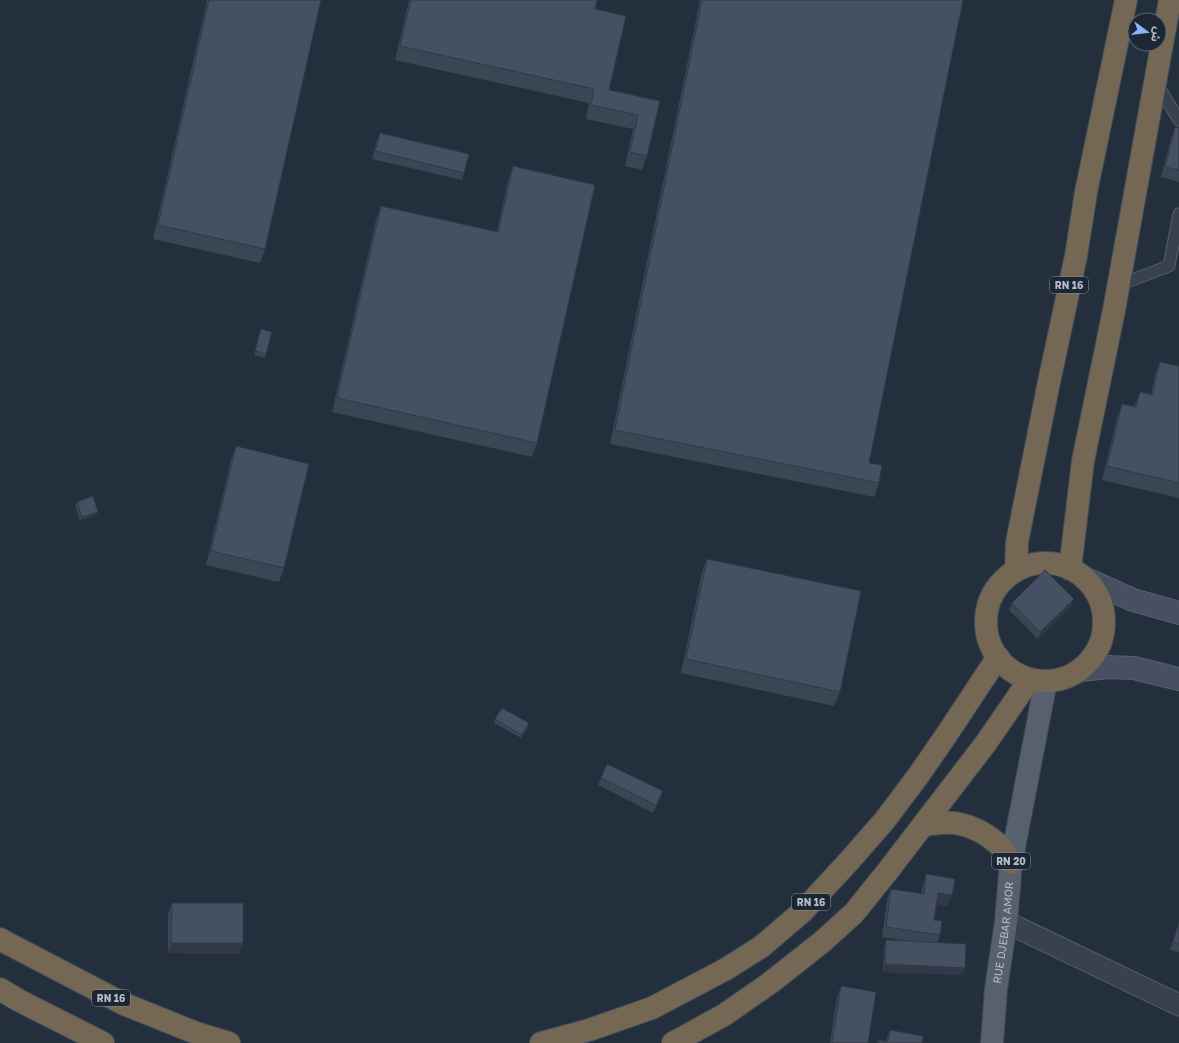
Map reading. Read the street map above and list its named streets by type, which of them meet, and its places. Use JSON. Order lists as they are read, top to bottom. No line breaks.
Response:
{"streets":{"highway":["RN 16"],"main road":["RN 20","RUE DJEBAR AMOR"]},"crossings":[["RN 16","RUE DJEBAR AMOR"]],"north":"right"}
